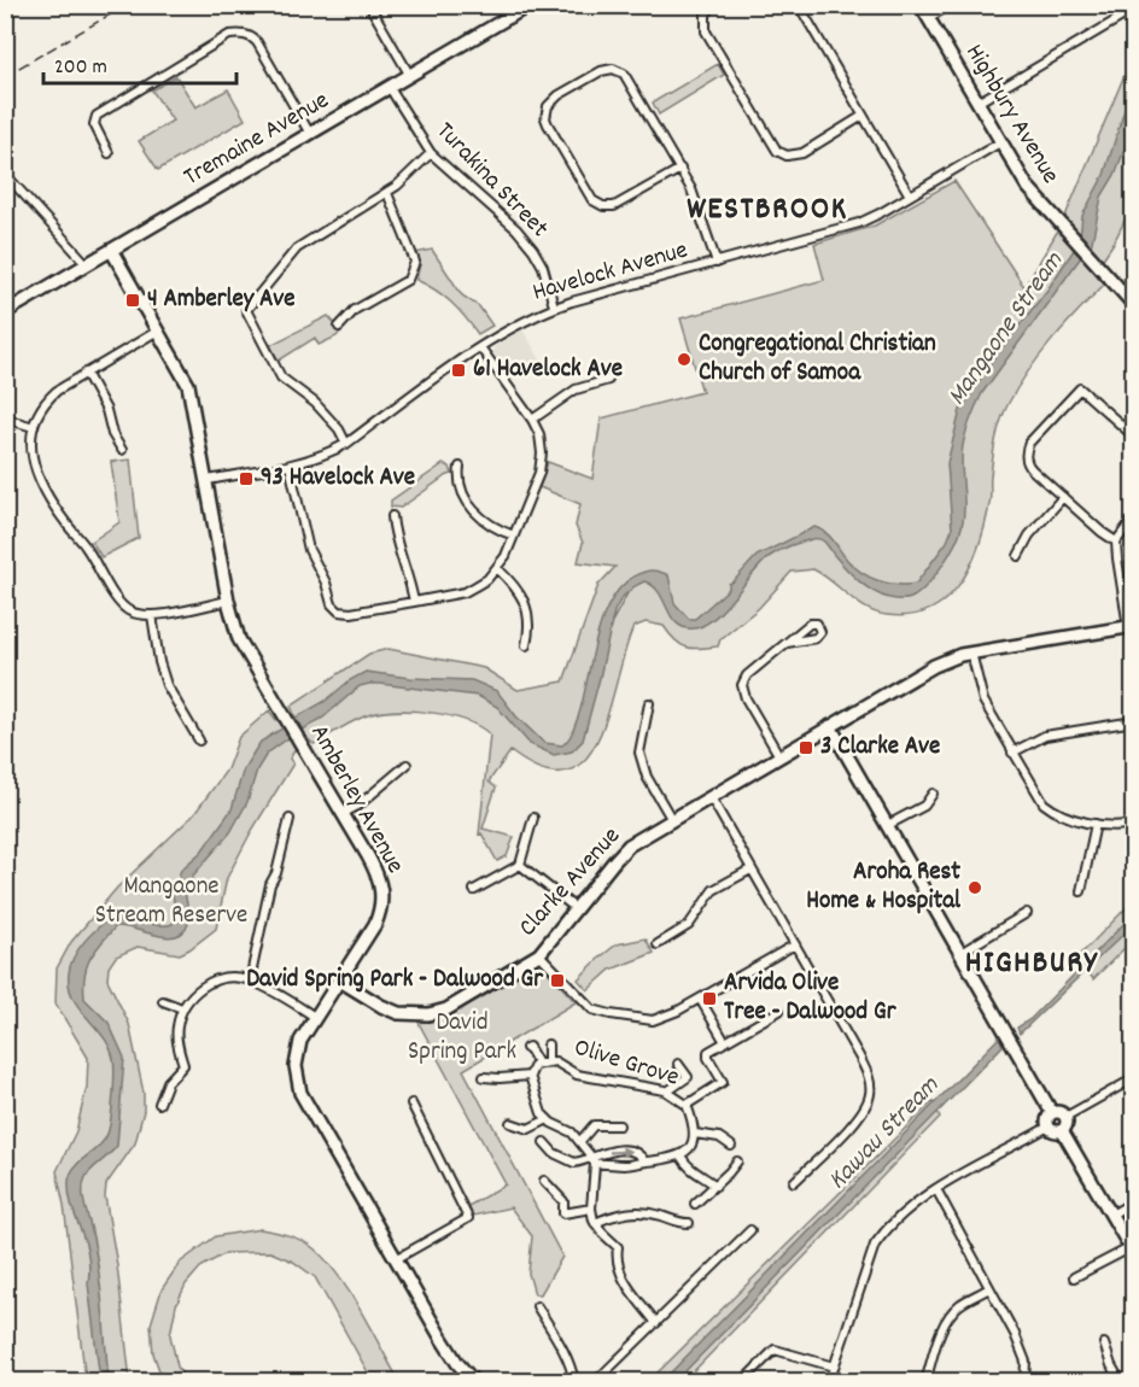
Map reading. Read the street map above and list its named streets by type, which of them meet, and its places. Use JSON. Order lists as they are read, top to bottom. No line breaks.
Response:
{"streets":{"street":["Highbury Avenue","Tremaine Avenue","Turakina Street","Havelock Avenue","Amberley Avenue","Clarke Avenue","Olive Grove"]},"crossings":[["Highbury Avenue","Havelock Avenue"],["Tremaine Avenue","Turakina Street"],["Tremaine Avenue","Amberley Avenue"],["Turakina Street","Havelock Avenue"],["Havelock Avenue","Amberley Avenue"],["Amberley Avenue","Clarke Avenue"]],"districts":["WESTBROOK","HIGHBURY"],"water":["Mangaone Stream","Kawau Stream"],"parks":["Mangaone Stream Reserve","David Spring Park"],"places":{"transit":["4 Amberley Ave","61 Havelock Ave","93 Havelock Ave","3 Clarke Ave","David Spring Park - Dalwood Gr","Arvida Olive Tree - Dalwood Gr"],"other":["Congregational Christian Church of Samoa","Aroha Rest Home & Hospital"]},"scale_bar":"200 m"}
